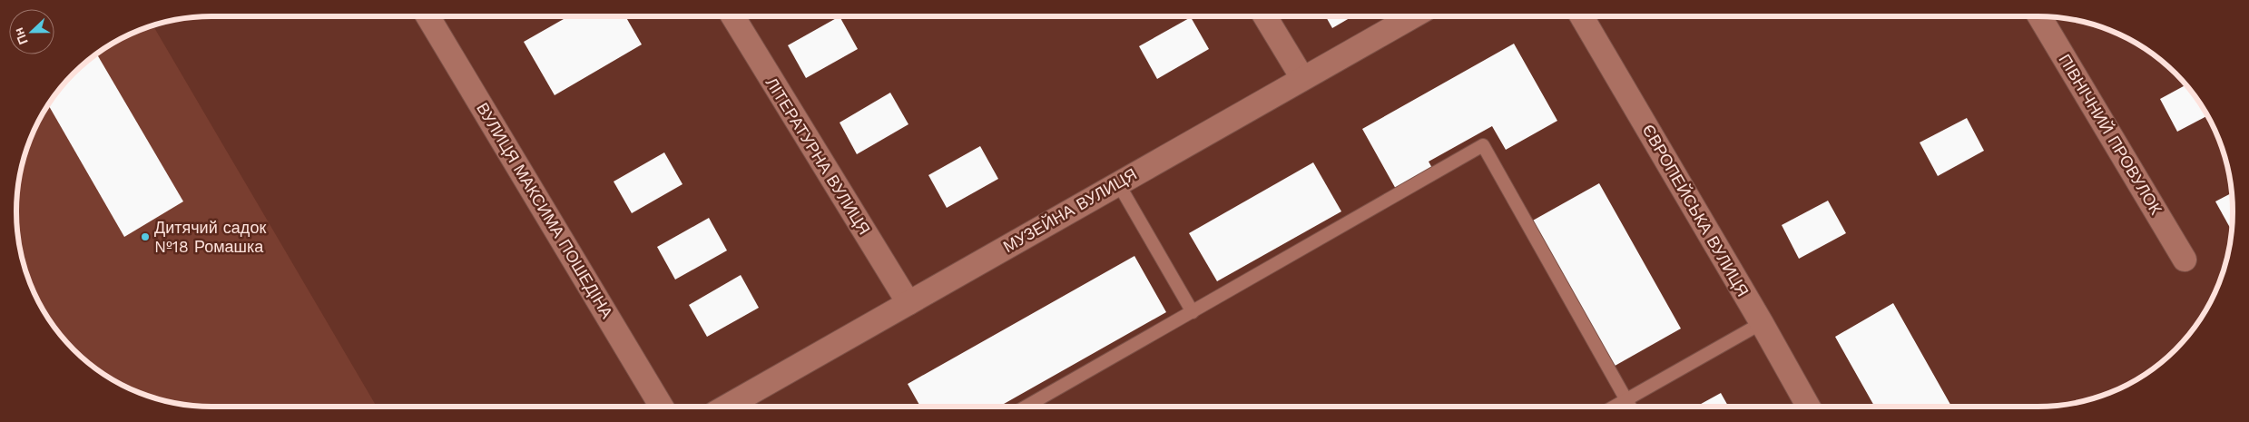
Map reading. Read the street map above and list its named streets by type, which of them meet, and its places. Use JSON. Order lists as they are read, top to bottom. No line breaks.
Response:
{"streets":{"street":["ПІВНІЧНИЙ ПРОВУЛОК","ЛІТЕРАТУРНА ВУЛИЦЯ","ВУЛИЦЯ МАКСИМА ПОШЕДІНА","МУЗЕЙНА ВУЛИЦЯ","ЄВРОПЕЙСЬКА ВУЛИЦЯ"]},"crossings":[["ЛІТЕРАТУРНА ВУЛИЦЯ","МУЗЕЙНА ВУЛИЦЯ"]],"places":["Дитячий садок №18 Ромашка"],"north":"left"}
